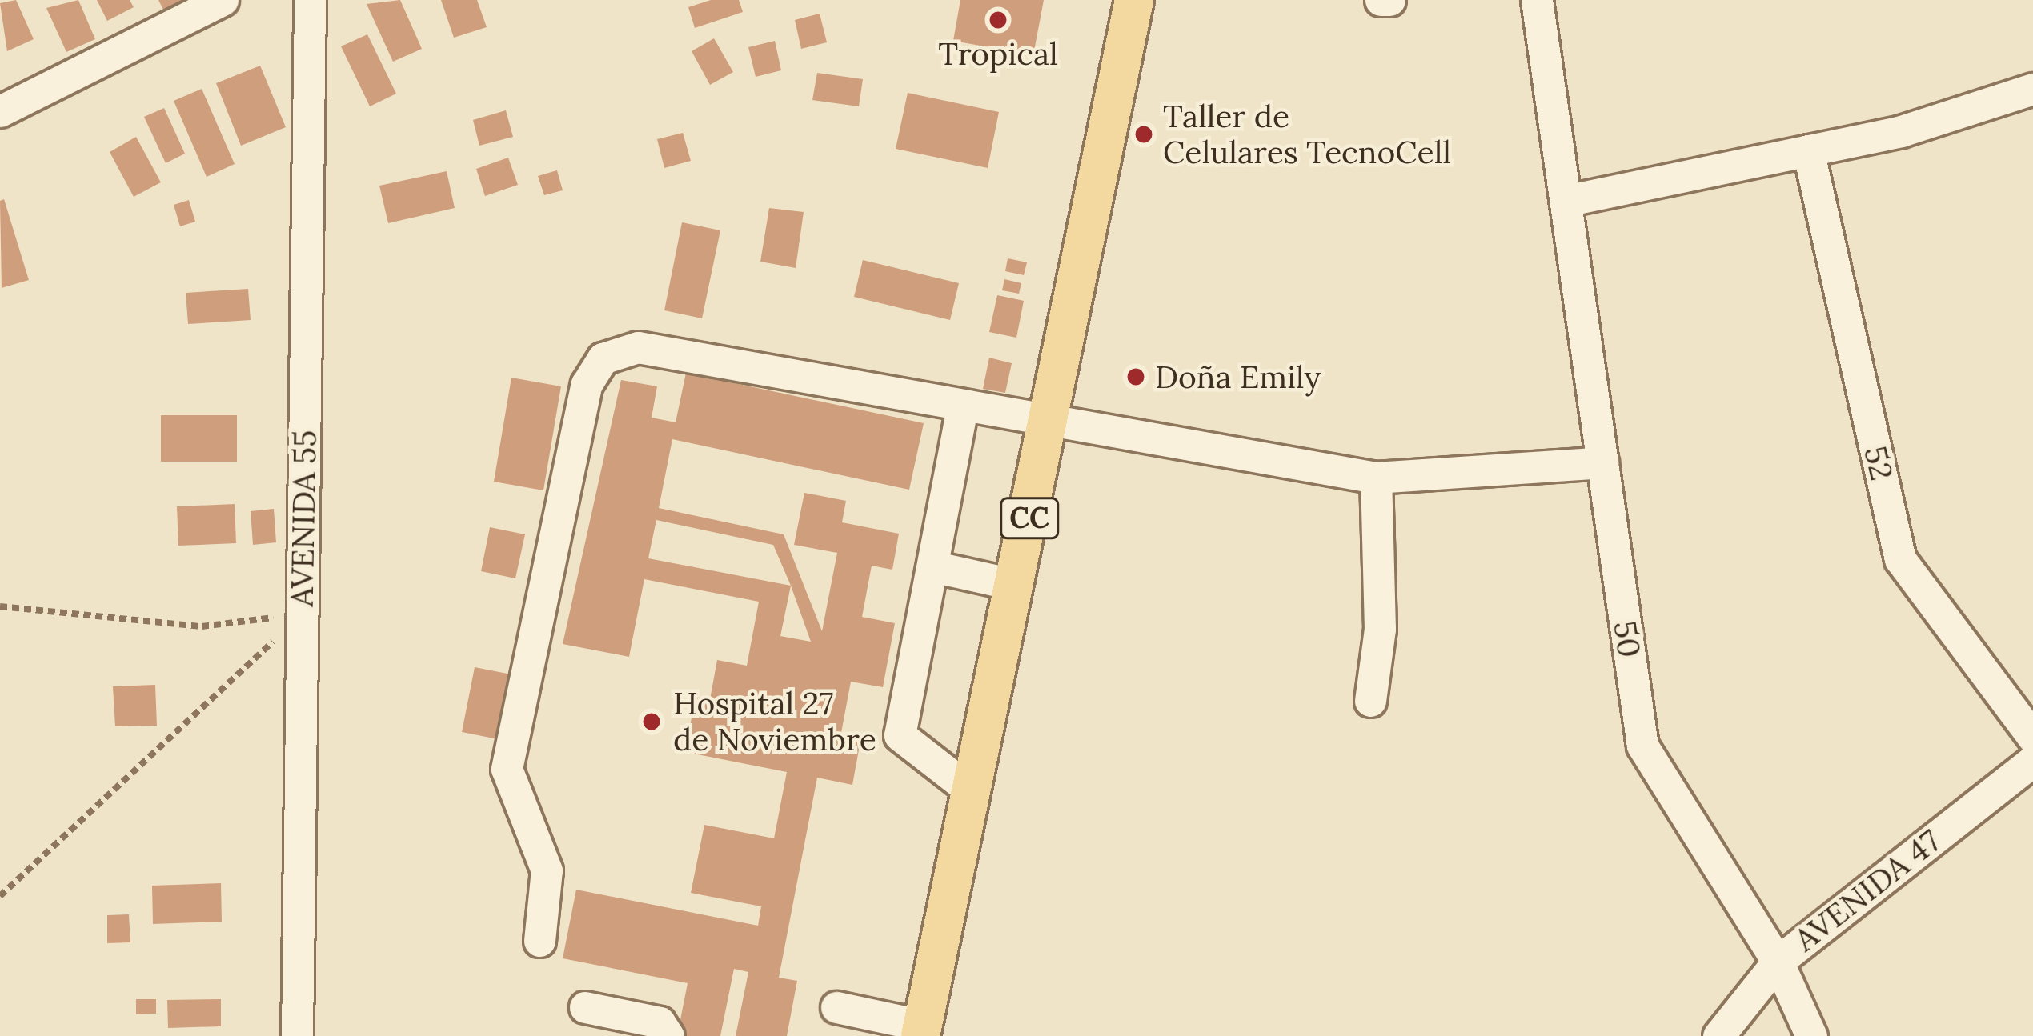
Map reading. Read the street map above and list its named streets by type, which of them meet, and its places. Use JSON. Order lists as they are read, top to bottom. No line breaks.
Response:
{"streets":{"main road":["CC"],"street":["52","AVENIDA 55","50","AVENIDA 47"]},"crossings":[["50","AVENIDA 47"]],"places":["Tropical","Taller de Celulares TecnoCell","Doña Emily","Hospital 27 de Noviembre"]}
